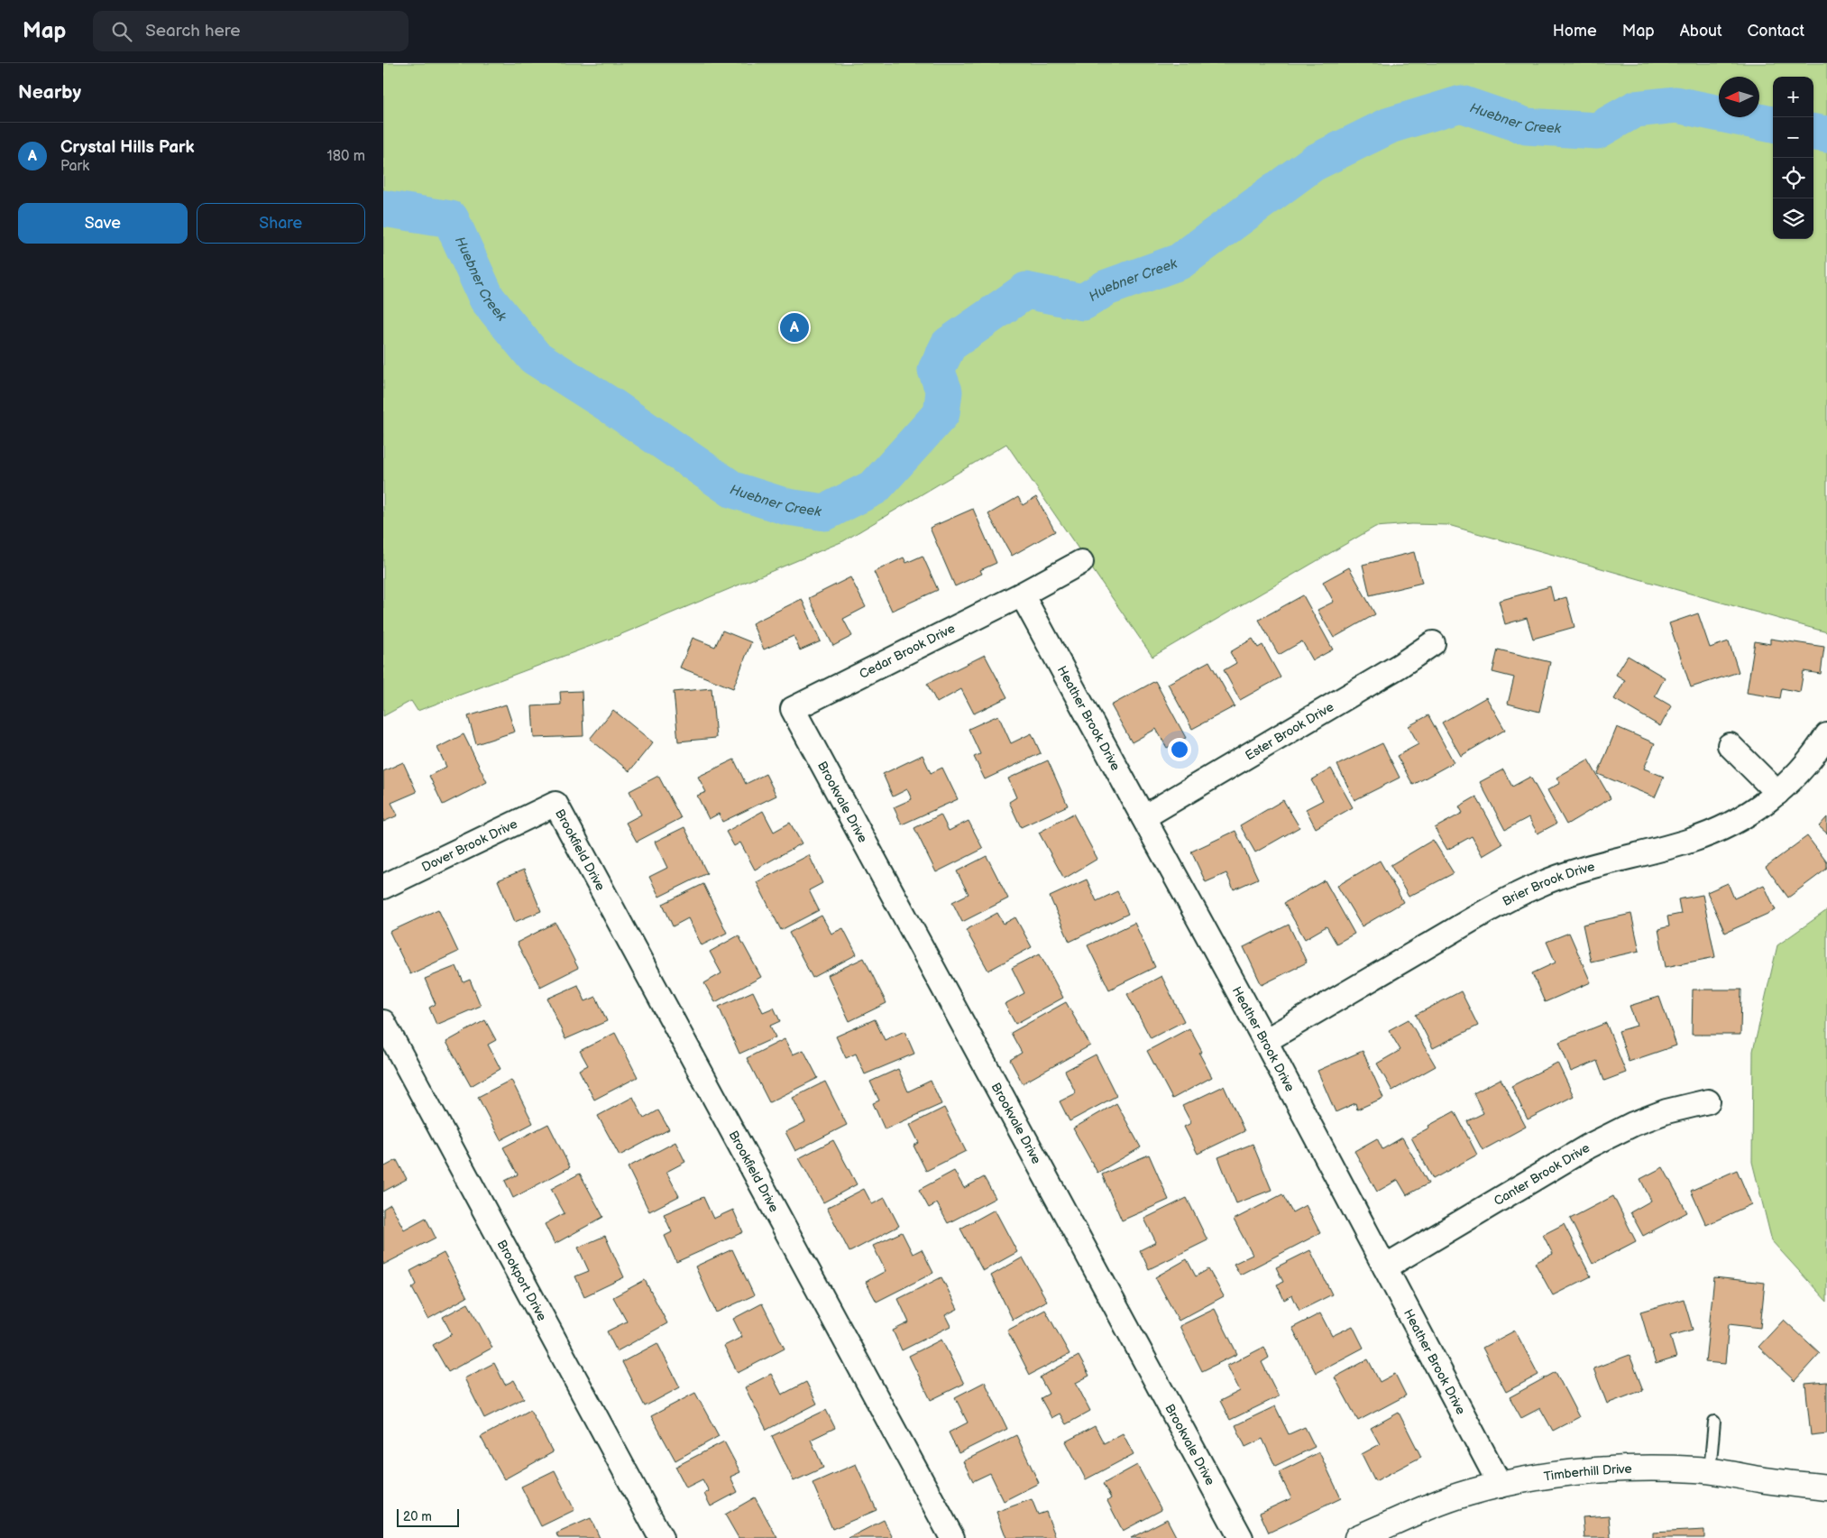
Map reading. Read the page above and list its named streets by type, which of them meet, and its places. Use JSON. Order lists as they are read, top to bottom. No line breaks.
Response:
{"streets":{"street":["Cedar Brook Drive","Heather Brook Drive","Ester Brook Drive","Brookvale Drive","Dover Brook Drive","Brookfield Drive","Brier Brook Drive","Canter Brook Drive","Brookport Drive","Timberhill Drive"]},"crossings":[["Cedar Brook Drive","Heather Brook Drive"],["Cedar Brook Drive","Brookvale Drive"],["Heather Brook Drive","Ester Brook Drive"],["Heather Brook Drive","Brier Brook Drive"],["Heather Brook Drive","Canter Brook Drive"],["Heather Brook Drive","Timberhill Drive"],["Dover Brook Drive","Brookfield Drive"]],"water":["Huebner Creek"],"scale_bar":"20 m","north":"left","page":{"header":"Map","search":"Search here","nav":["Home","Map","About","Contact"],"heading":"Nearby","map_buttons":["+","−"],"list":[{"mark":"A","name":"Crystal Hills Park","note":"Park","value":"180 m"}],"buttons":["Save","Share"],"pins":"A","scale":"20 m"}}
